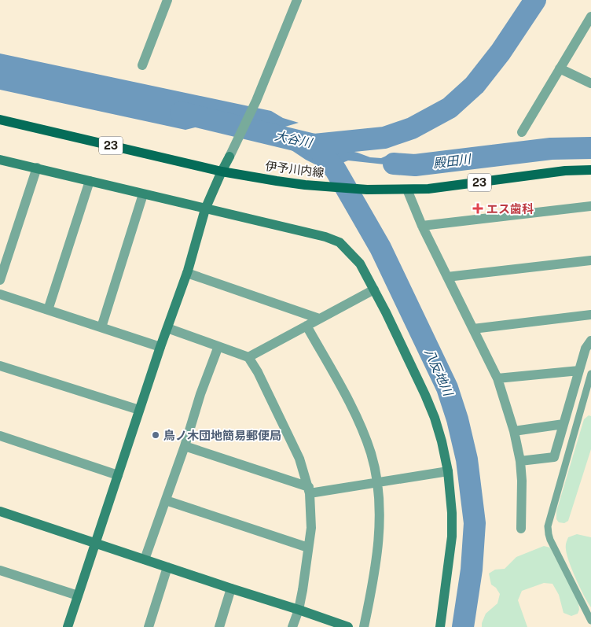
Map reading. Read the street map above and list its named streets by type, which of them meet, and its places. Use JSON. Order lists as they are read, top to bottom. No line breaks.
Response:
{"streets":{"main road":["23","伊予川内線"]},"water":["大谷川","殿田川","八反地川"],"places":{"health":["エス歯科"],"other":["鳥ノ木団地簡易郵便局"]}}
